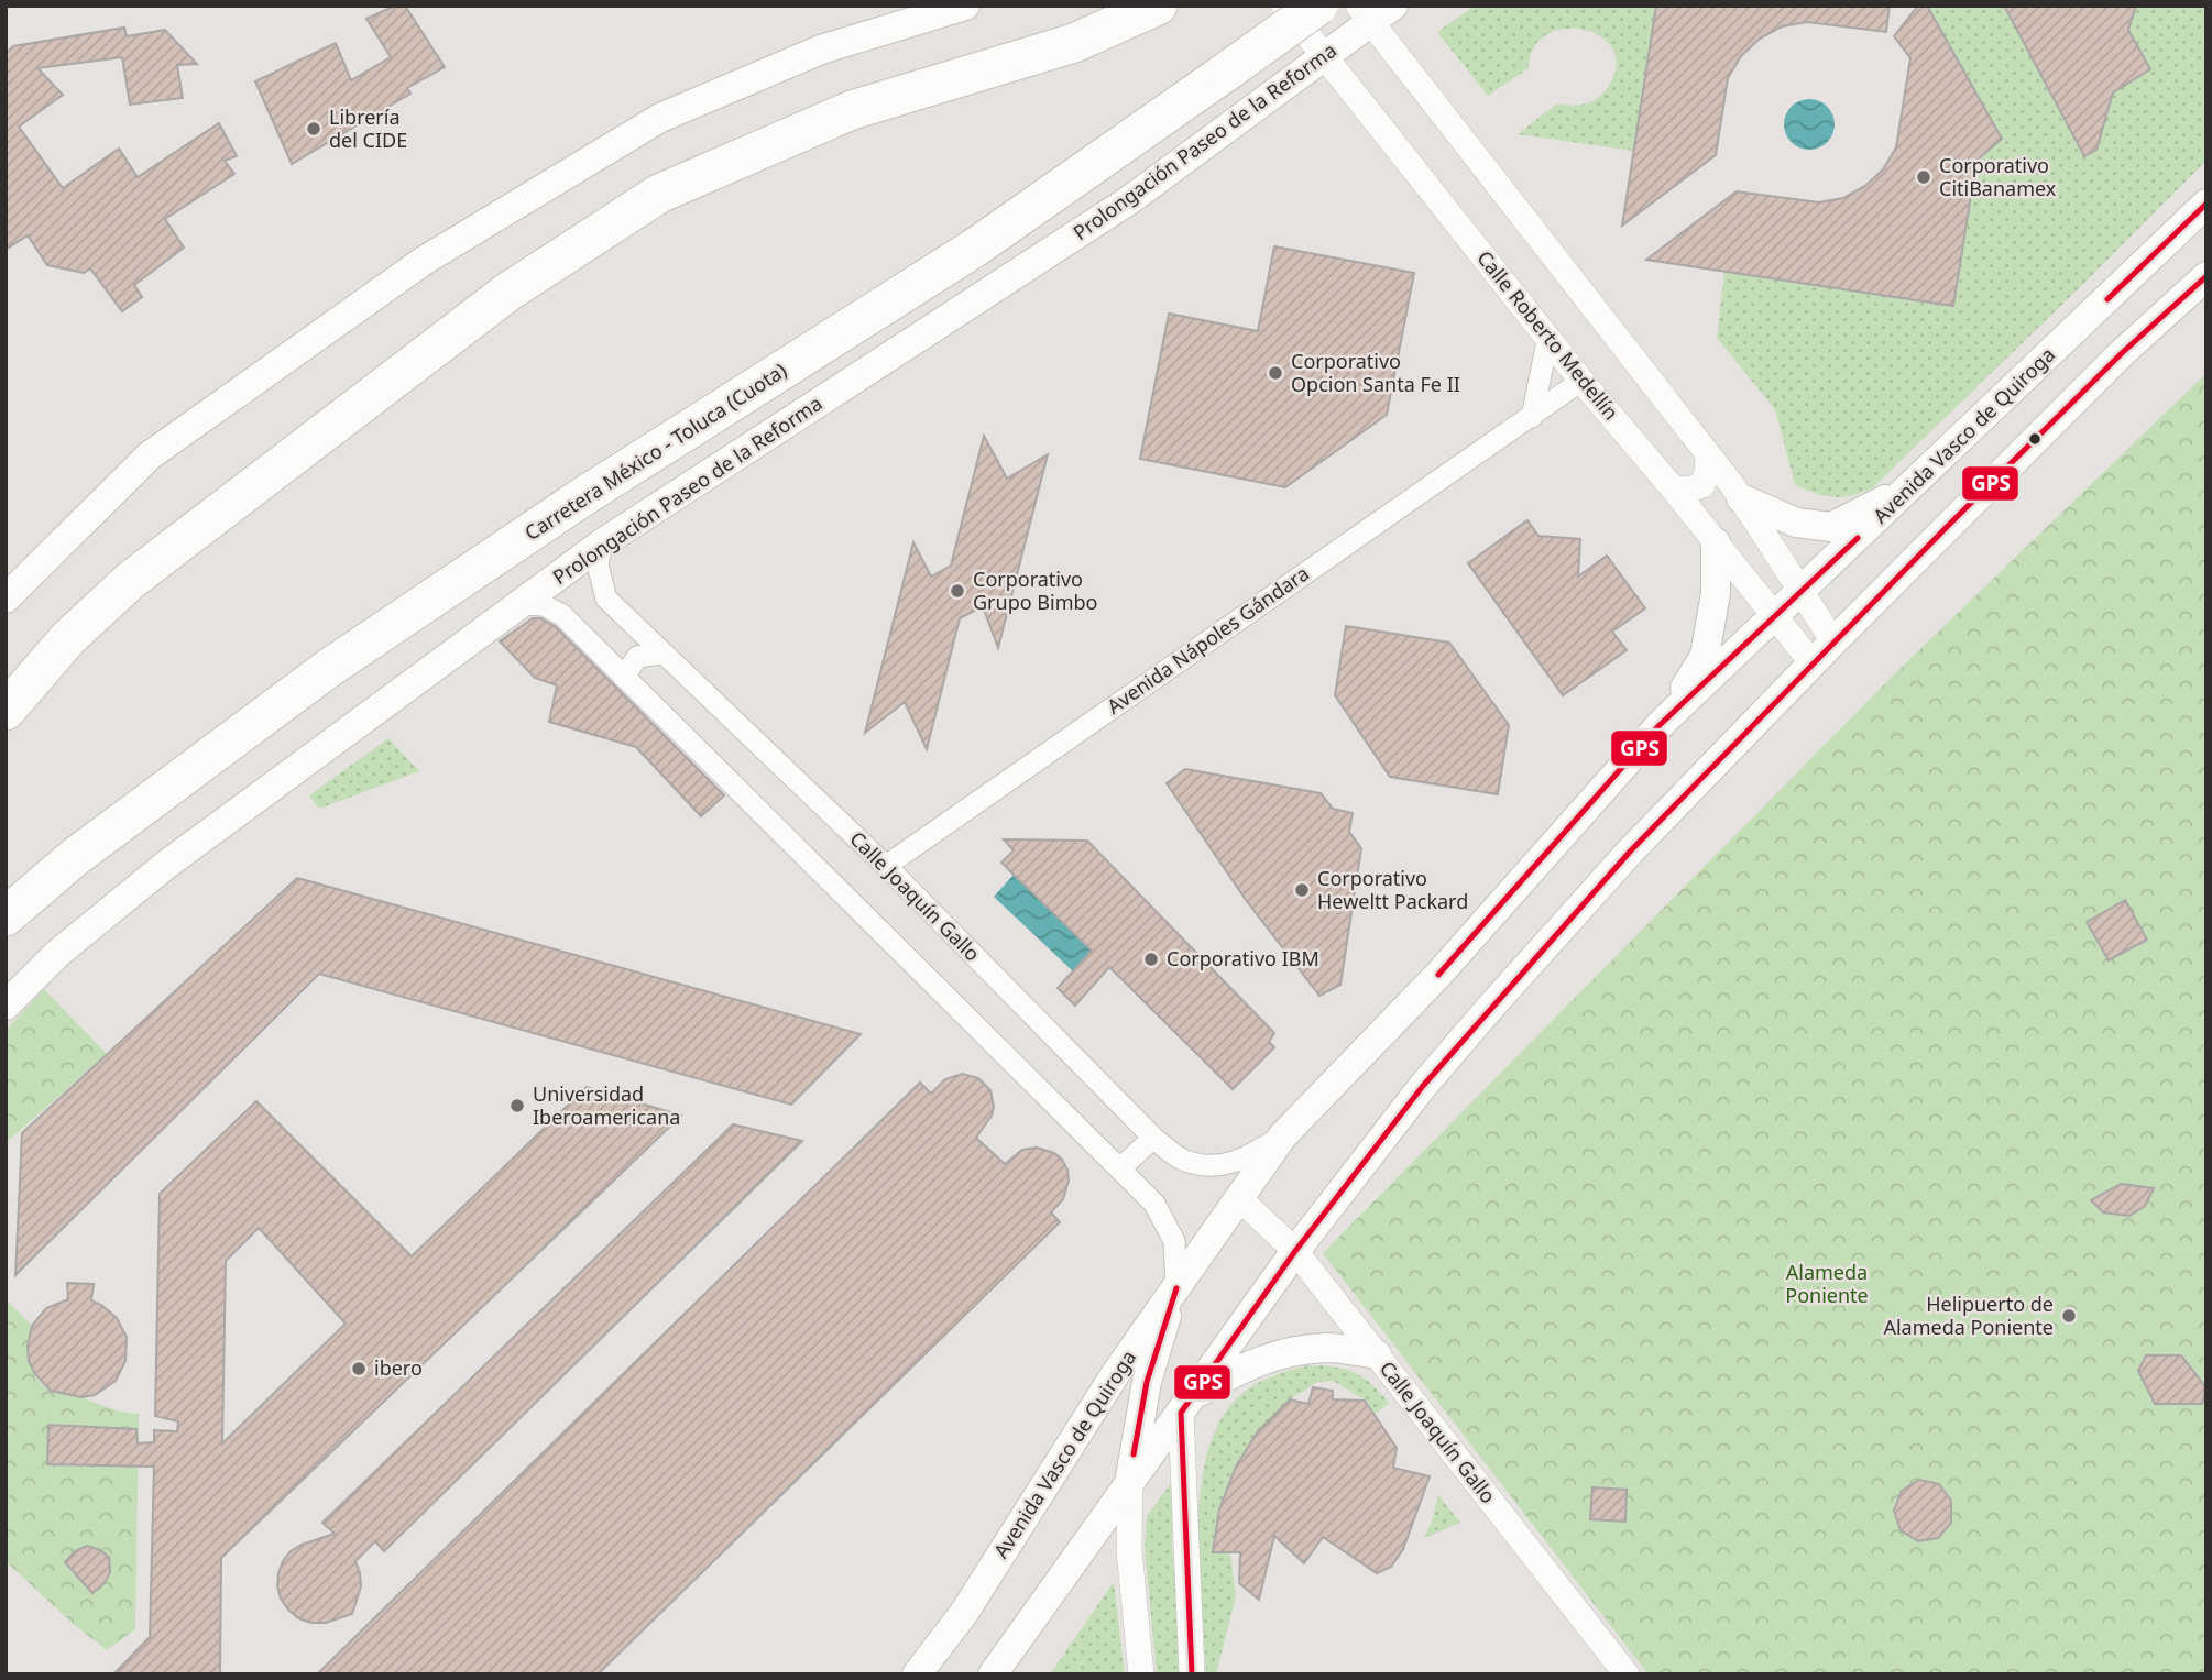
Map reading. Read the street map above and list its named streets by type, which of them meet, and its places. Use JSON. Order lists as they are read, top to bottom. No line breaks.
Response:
{"streets":{"highway":["Carretera México - Toluca (Cuota)"],"main road":["Prolongación Paseo de la Reforma","Avenida Vasco de Quiroga"],"street":["Calle Roberto Medellín","Avenida Nápoles Gándara","Calle Joaquín Gallo"]},"crossings":[["Prolongación Paseo de la Reforma","Calle Roberto Medellín"],["Prolongación Paseo de la Reforma","Calle Joaquín Gallo"],["Calle Roberto Medellín","Avenida Vasco de Quiroga"],["Calle Roberto Medellín","Avenida Nápoles Gándara"],["Avenida Vasco de Quiroga","Calle Joaquín Gallo"],["Avenida Nápoles Gándara","Calle Joaquín Gallo"]],"parks":["Alameda Poniente"],"places":["Librería del CIDE","Corporativo CitiBanamex","Corporativo Opcion Santa Fe II","Corporativo Grupo Bimbo","Corporativo Heweltt Packard","Corporativo IBM","Universidad Iberoamericana","Helipuerto de Alameda Poniente","ibero"],"lines":["transit line GPS"]}
